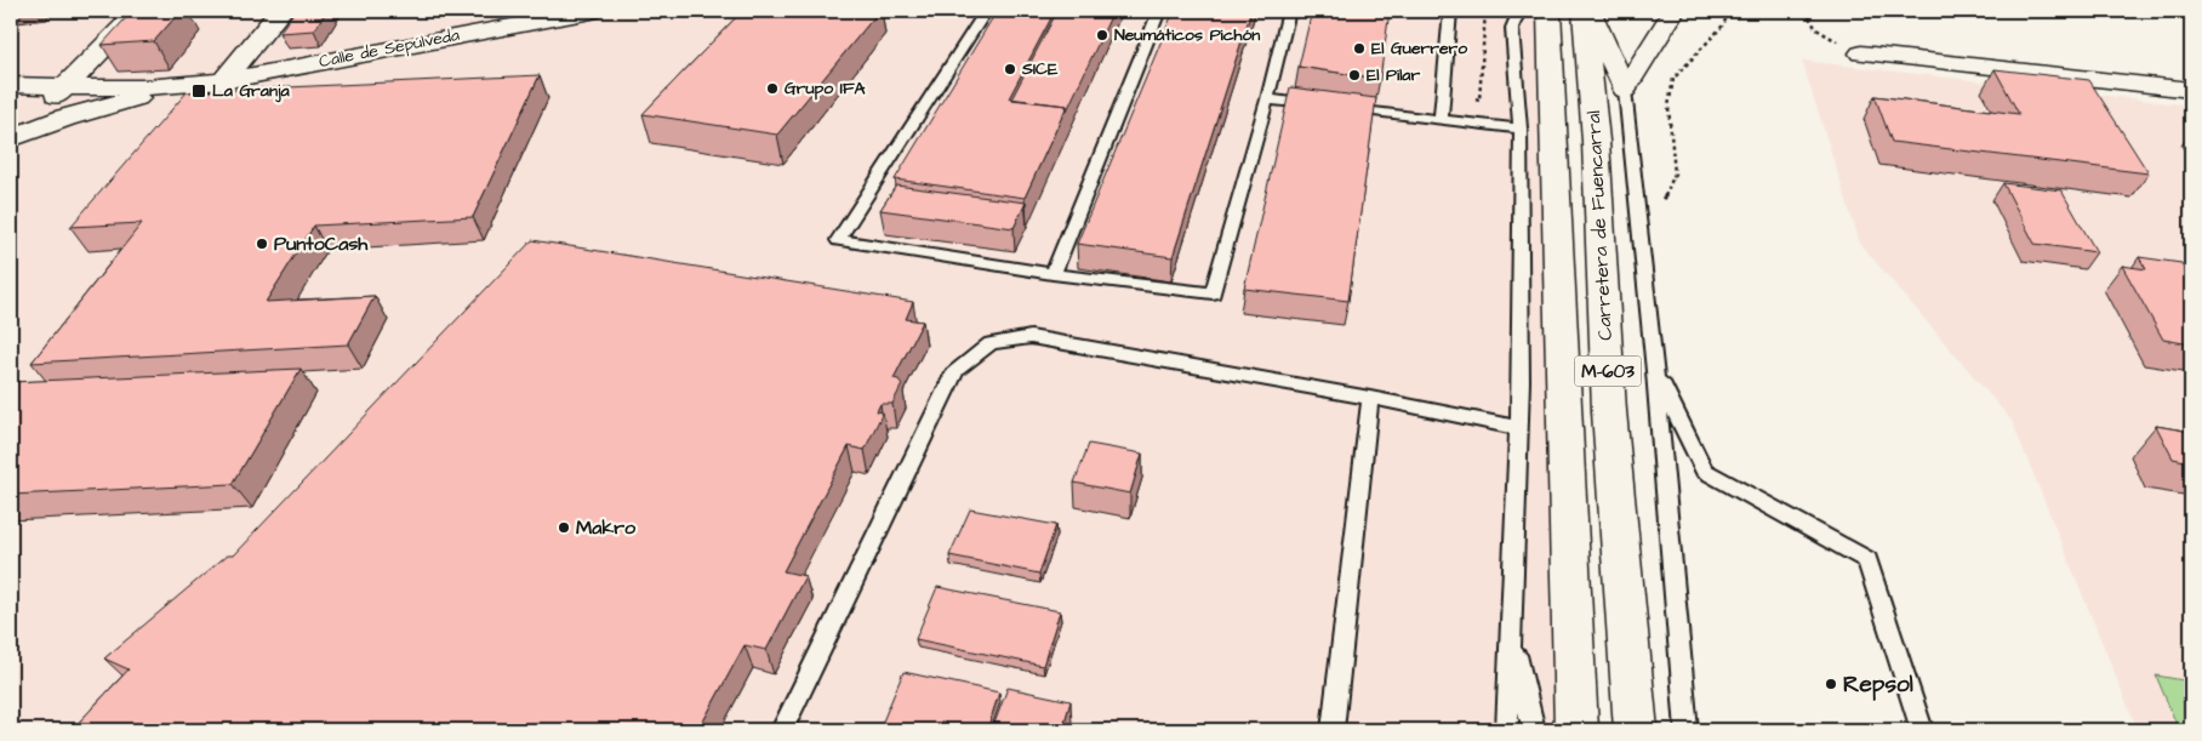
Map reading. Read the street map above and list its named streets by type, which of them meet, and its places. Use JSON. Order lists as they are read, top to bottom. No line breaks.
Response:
{"streets":{"main road":["Calle de Sepúlveda","Carretera de Fuencarral","M-603"]},"places":{"other":["Neumáticos Pichón","El Guerrero","SICE","El Pilar","Grupo IFA","PuntoCash","Makro","Repsol"],"transit":["La Granja"]}}
